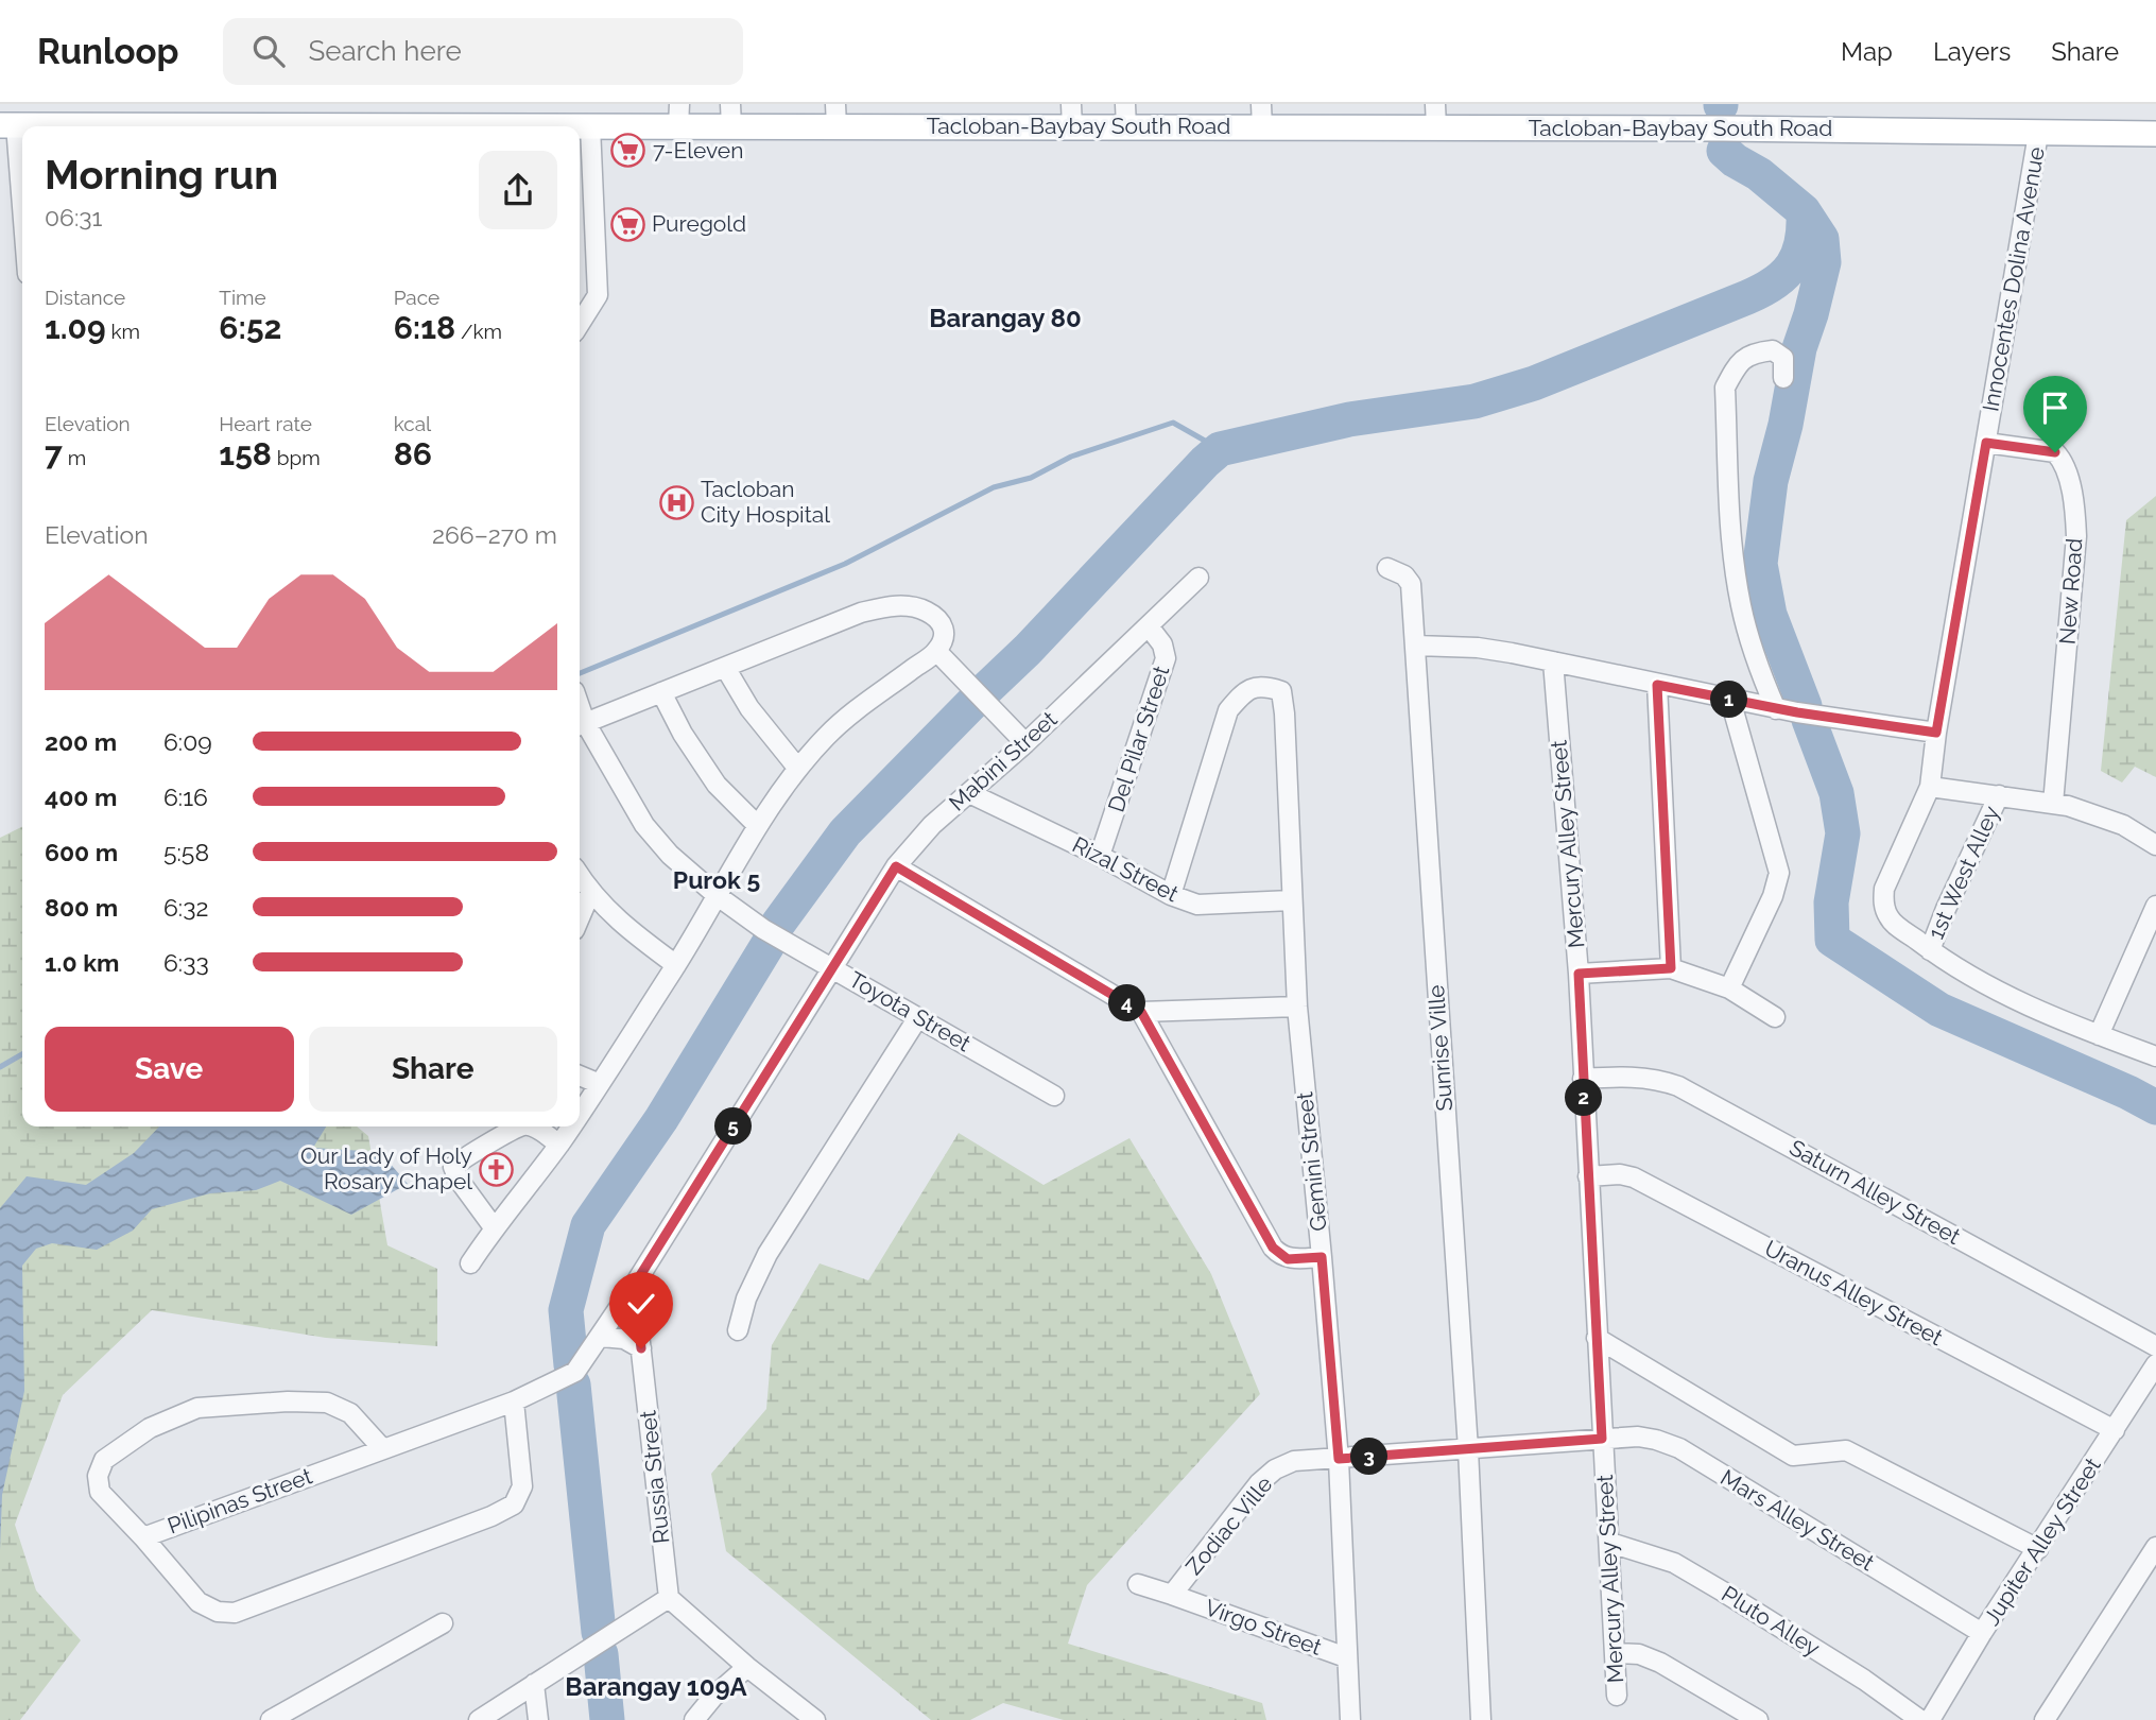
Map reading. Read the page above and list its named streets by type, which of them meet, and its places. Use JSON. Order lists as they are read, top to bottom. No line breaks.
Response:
{"streets":{"main road":["Tacloban-Baybay South Road"],"street":["Innocentes Dolina Avenue","New Road","Del Pilar Street","Mabini Street","Mercury Alley Street","Rizal Street","1st West Alley","Toyota Street","Sunrise Ville","Gemini Street","Saturn Alley Street","Uranus Alley Street","Russia Street","Pilipinas Street","Mars Alley Street","Zodiac Ville","Jupiter Alley Street","Pluto Alley","Virgo Street"]},"crossings":[["Tacloban-Baybay South Road","Innocentes Dolina Avenue"],["Innocentes Dolina Avenue","New Road"],["Innocentes Dolina Avenue","1st West Alley"],["Del Pilar Street","Mabini Street"],["Del Pilar Street","Rizal Street"],["Mabini Street","Rizal Street"],["Mabini Street","Toyota Street"],["Mercury Alley Street","Saturn Alley Street"],["Mercury Alley Street","Uranus Alley Street"],["Mercury Alley Street","Mars Alley Street"],["Mercury Alley Street","Zodiac Ville"],["Mercury Alley Street","Pluto Alley"],["Rizal Street","Gemini Street"],["Sunrise Ville","Zodiac Ville"],["Gemini Street","Zodiac Ville"],["Gemini Street","Virgo Street"],["Uranus Alley Street","Jupiter Alley Street"],["Russia Street","Pilipinas Street"],["Mars Alley Street","Zodiac Ville"],["Mars Alley Street","Jupiter Alley Street"],["Zodiac Ville","Virgo Street"]],"districts":["Barangay 80","Purok 5","Barangay 109A"],"places":{"supermarket":["7-Eleven","Puregold"],"hospital":["Tacloban City Hospital"],"church":["Our Lady of Holy Rosary Chapel"]},"page":{"header":"Runloop","search":"Search here","nav":["Map","Layers","Share"],"heading":["Morning run","06:31"],"stats":[["Distance","1.09 km"],["Time","6:52"],["Pace","6:18 /km"],["Elevation","7 m"],["Heart rate","158 bpm"],["kcal","86"]],"chart":["Elevation","266–270 m"],"pins":["1","4","2","5","3"],"list":[{"name":"200 m","note":"6:09"},{"name":"400 m","note":"6:16"},{"name":"600 m","note":"5:58"},{"name":"800 m","note":"6:32"},{"name":"1.0 km","note":"6:33"}],"buttons":["Save","Share"]}}
